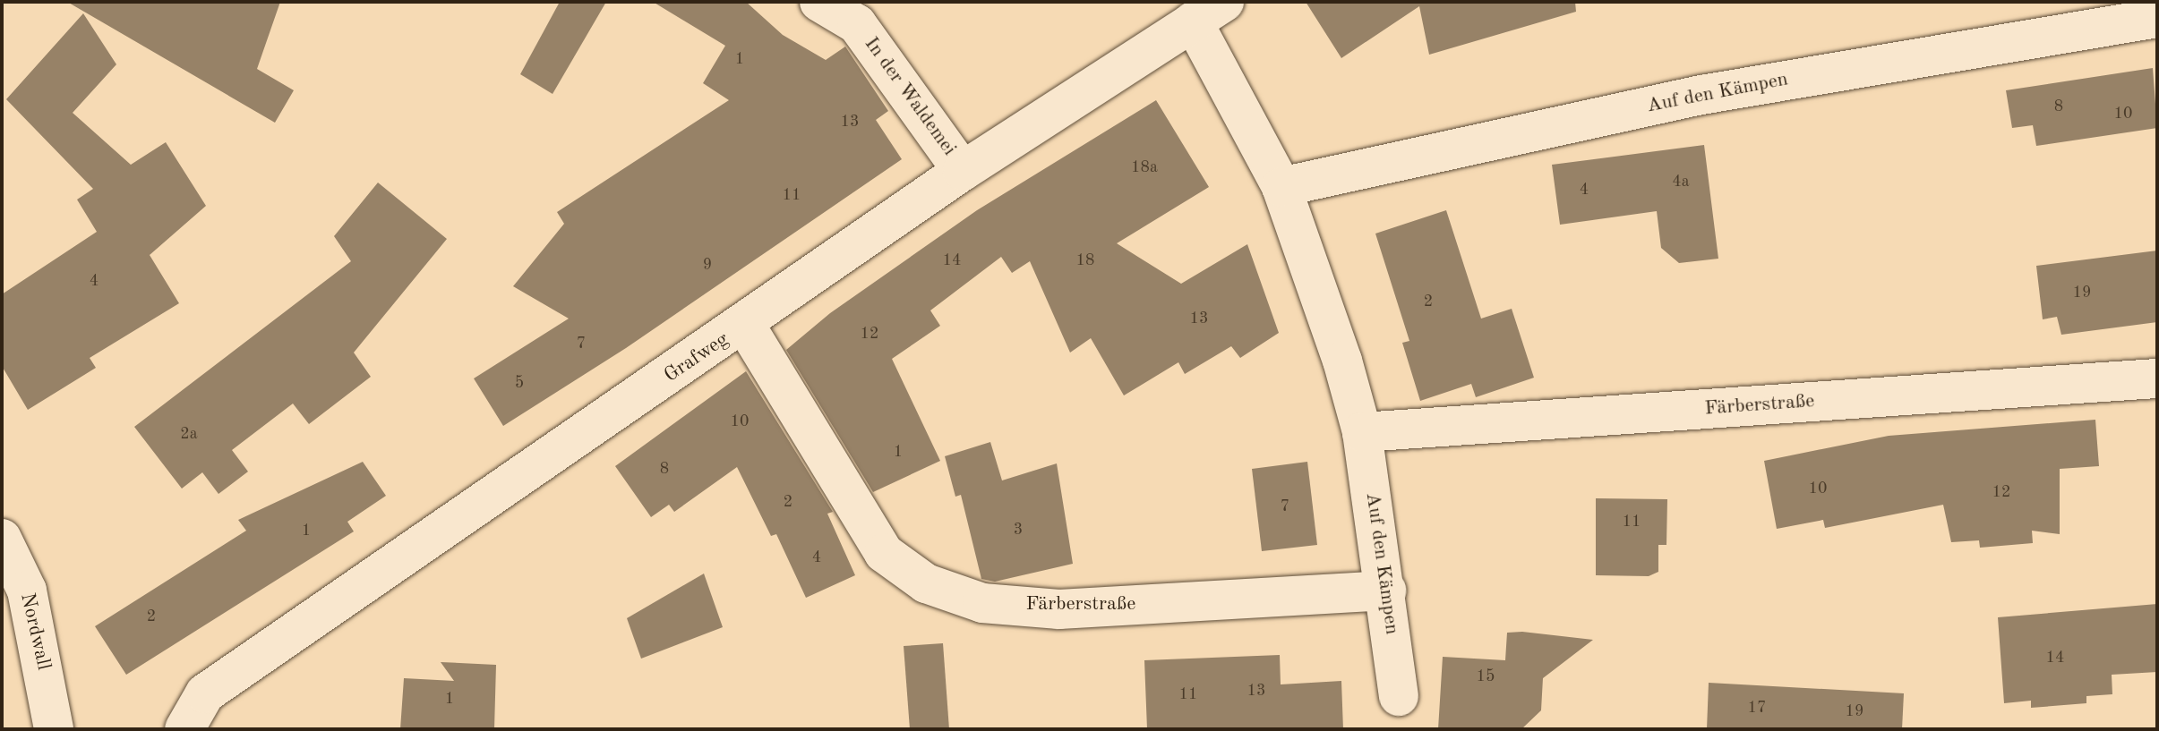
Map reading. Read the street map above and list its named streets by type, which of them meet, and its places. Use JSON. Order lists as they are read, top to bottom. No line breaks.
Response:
{"streets":{"street":["Auf den Kämpen","In der Waldemei","Grafweg","Färberstraße","Nordwall"]},"crossings":[["Auf den Kämpen","Grafweg"],["Auf den Kämpen","Färberstraße"],["In der Waldemei","Grafweg"],["Grafweg","Färberstraße"]],"house_numbers":["1","8","10","13","18a","4a","4","11","14","18","9","4","19","2","13","12","7","5","10","2a","1","8","10","12","2","7","11","3","1","4","2","14","15","13","11","1","17","19"]}
